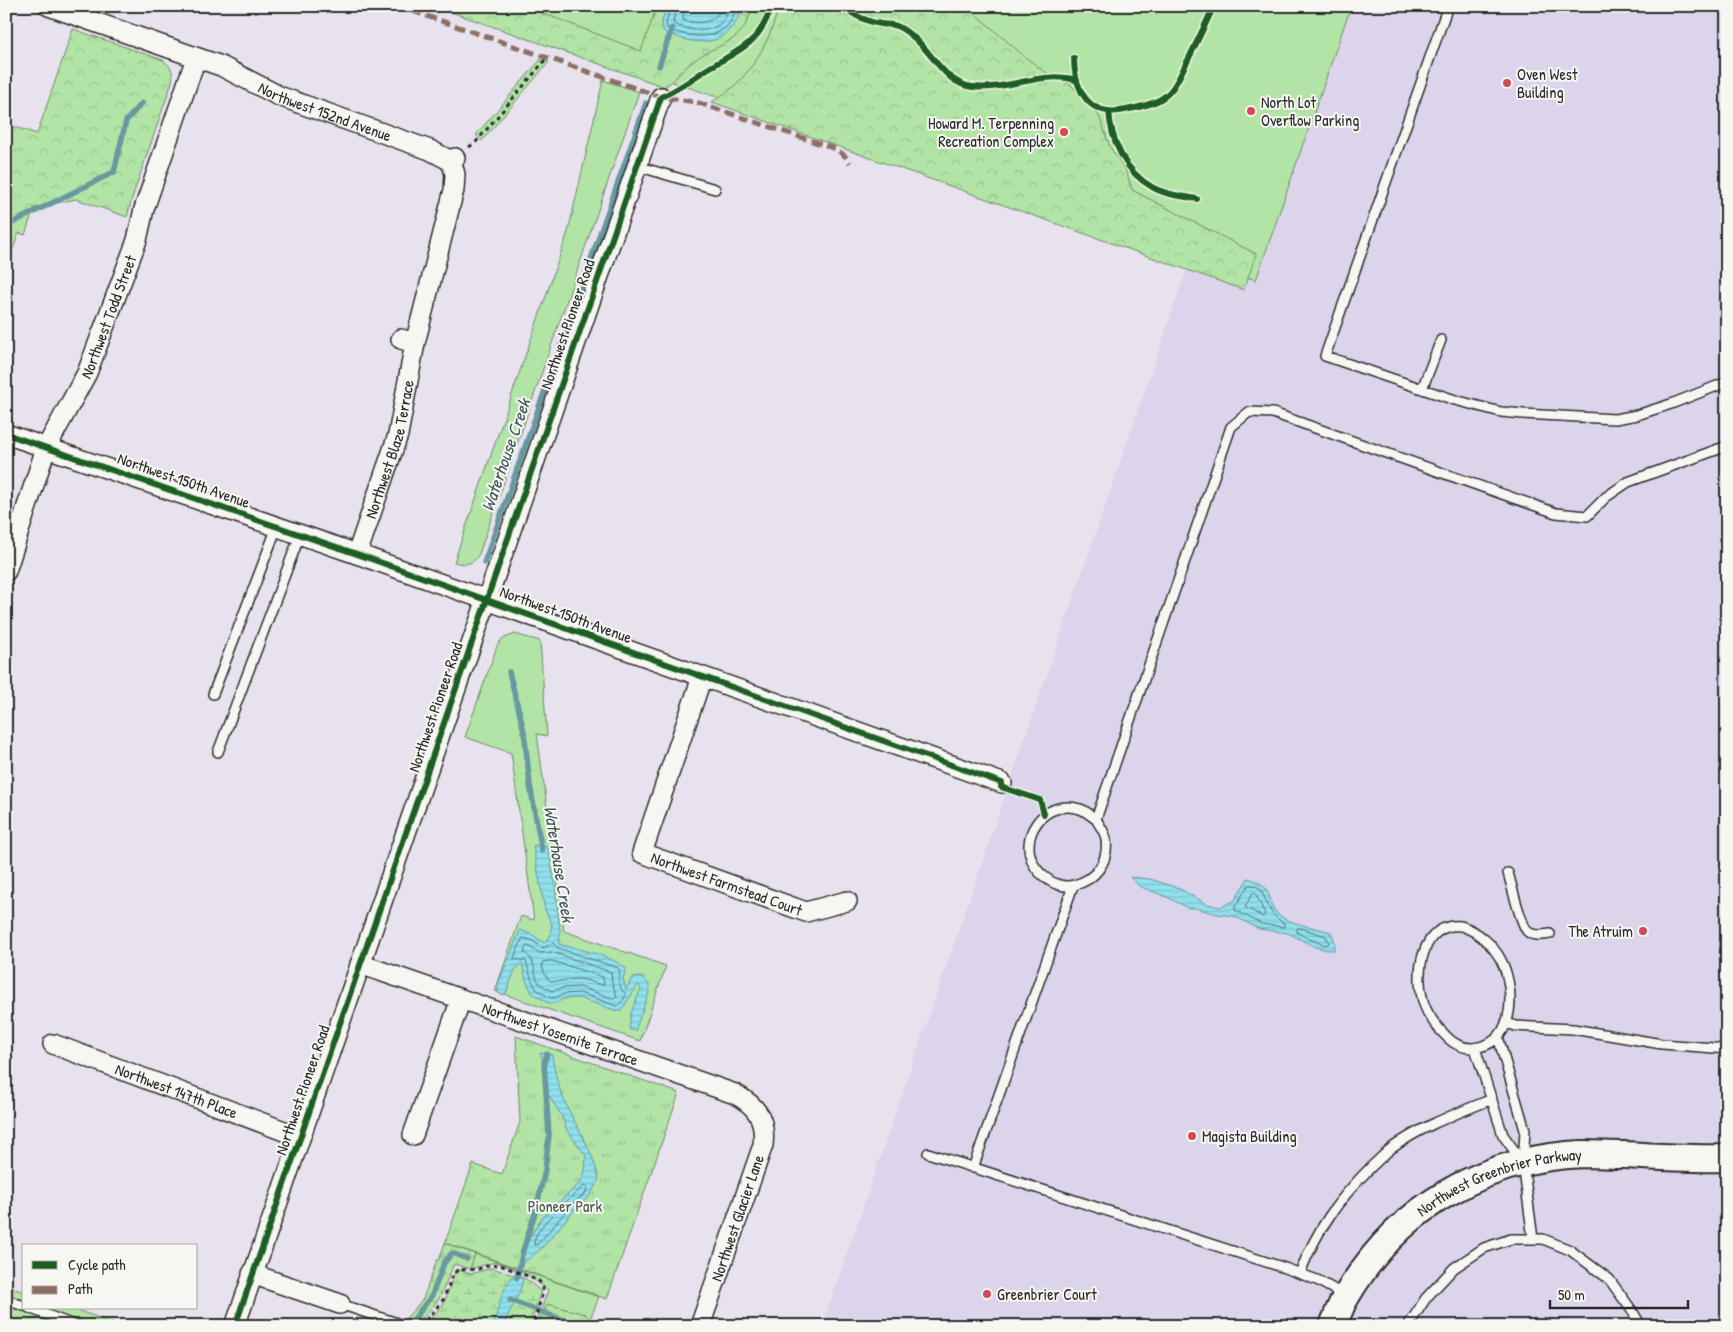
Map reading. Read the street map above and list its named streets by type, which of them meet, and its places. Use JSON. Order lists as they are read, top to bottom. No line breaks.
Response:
{"streets":{"street":["Northwest 152nd Avenue","Northwest Todd Street","Northwest Pioneer Road","Northwest Blaze Terrace","Northwest 150th Avenue","Northwest Farmstead Court","Northwest Yosemite Terrace","Northwest 147th Place","Northwest Greenbrier Parkway","Northwest Glacier Lane"]},"crossings":[["Northwest 152nd Avenue","Northwest Todd Street"],["Northwest 152nd Avenue","Northwest Blaze Terrace"],["Northwest Todd Street","Northwest 150th Avenue"],["Northwest Pioneer Road","Northwest 150th Avenue"],["Northwest Pioneer Road","Northwest Yosemite Terrace"],["Northwest Pioneer Road","Northwest 147th Place"],["Northwest Blaze Terrace","Northwest 150th Avenue"],["Northwest 150th Avenue","Northwest Farmstead Court"],["Northwest Yosemite Terrace","Northwest Glacier Lane"]],"water":["Waterhouse Creek"],"parks":["Pioneer Park"],"places":["Oven West Building","North Lot Overflow Parking","Howard M. Terpenning Recreation Complex","The Atruim","Magista Building","Greenbrier Court"],"legend":["Cycle path","Path"],"scale_bar":"50 m"}
